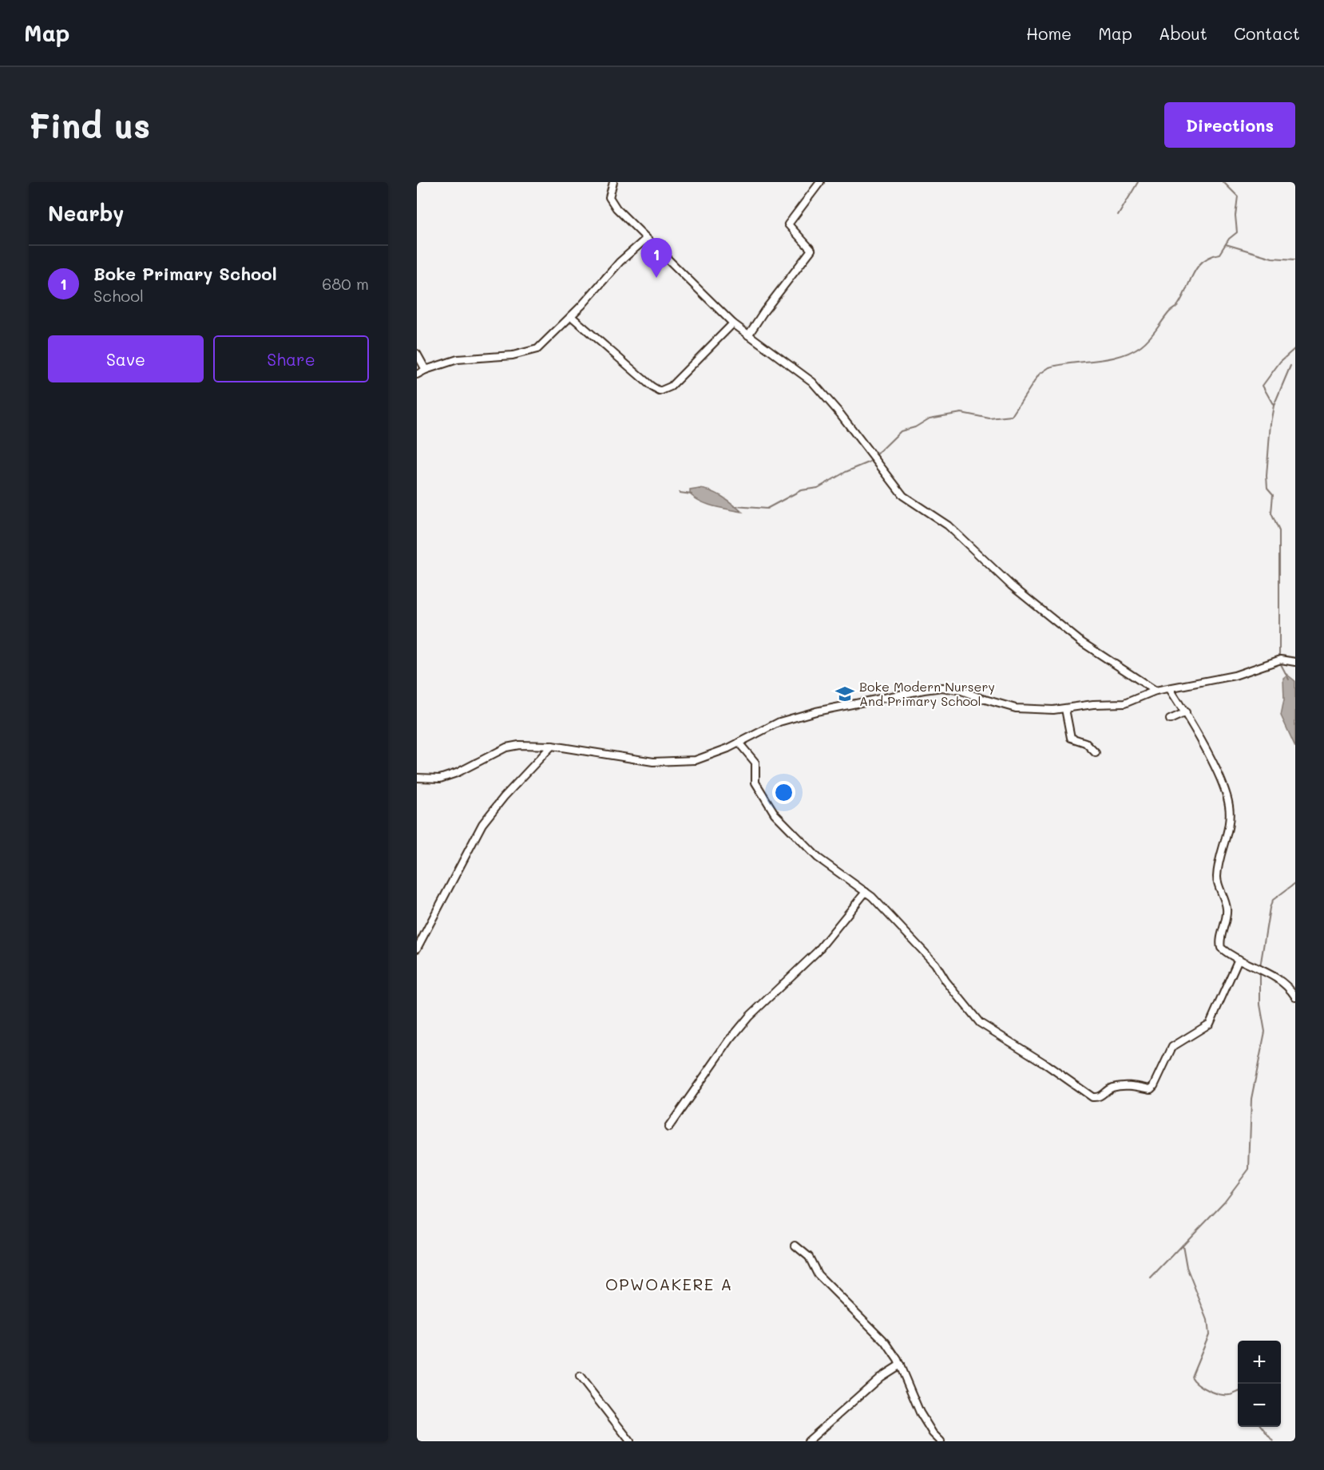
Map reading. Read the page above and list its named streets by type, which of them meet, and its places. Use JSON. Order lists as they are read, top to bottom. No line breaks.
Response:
{"districts":["OPWOAKERE A"],"places":{"school or university":["Boke Modern Nursery And Primary School"]},"page":{"header":"Map","nav":["Home","Map","About","Contact"],"buttons":["Directions",["Save","Share"]],"title":"Find us","heading":"Nearby","pins":"1","list":[{"mark":"1","name":"Boke Primary School","note":"School","value":"680 m"}],"map_buttons":["+","−"]}}
